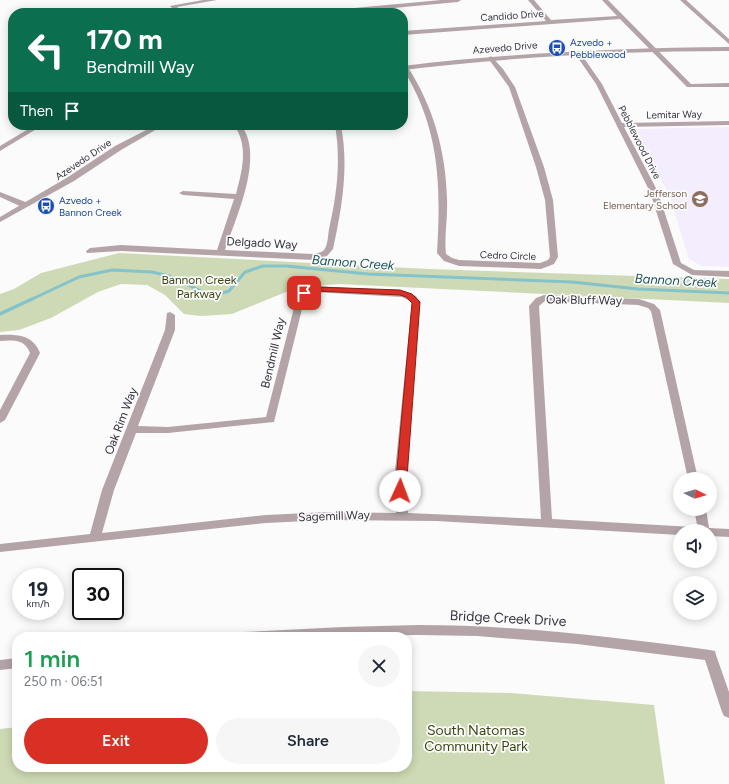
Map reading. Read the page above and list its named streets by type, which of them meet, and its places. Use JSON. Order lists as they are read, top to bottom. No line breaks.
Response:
{"streets":{"street":["Candido Drive","Azevedo Drive","Lemitar Way","Pebblewood Drive","Delgado Way","Cedro Circle","Oak Bluff Way","Bendmill Way","Oak Rim Way","Sagemill Way","Bridge Creek Drive"]},"crossings":[["Azevedo Drive","Pebblewood Drive"],["Azevedo Drive","Cedro Circle"],["Lemitar Way","Pebblewood Drive"],["Oak Bluff Way","Sagemill Way"],["Bendmill Way","Oak Rim Way"],["Bendmill Way","Sagemill Way"],["Oak Rim Way","Sagemill Way"]],"water":["Bannon Creek"],"parks":["Bannon Creek Parkway","South Natomas Community Park"],"places":{"bus stop":["Azvedo + Pebblewood","Azvedo + Bannon Creek"],"school or university":["Jefferson Elementary School"]},"north":"right","page":{"turn":["170 m","Bendmill Way"],"then":"Then","speed":"19 km/h","limit":"30","heading":["1 min","250 m · 06:51"],"buttons":["Exit","Share"]}}
